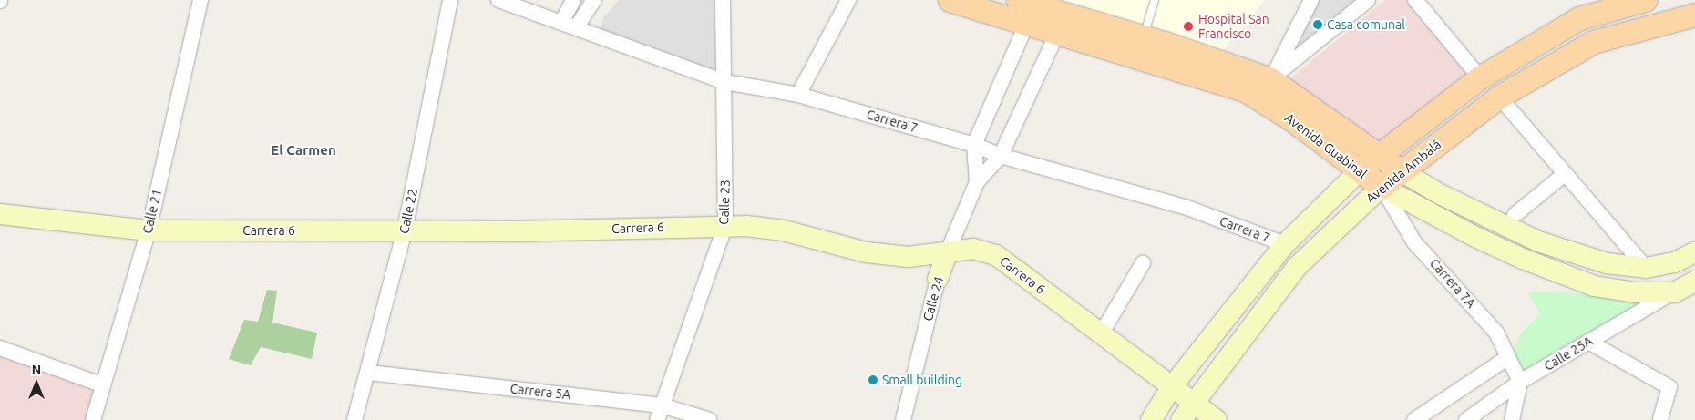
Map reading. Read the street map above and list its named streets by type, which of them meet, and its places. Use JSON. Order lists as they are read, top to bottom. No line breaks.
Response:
{"streets":{"main road":["Avenida Guabinal","Avenida Ambalá"],"street":["Carrera 7","Calle 23","Calle 21","Calle 22","Carrera 6","Carrera 7A","Calle 24","Calle 25A","Carrera 5A"]},"crossings":[["Carrera 7","Calle 23"],["Carrera 7","Calle 24"],["Avenida Guabinal","Avenida Ambalá"],["Avenida Guabinal","Carrera 7A"],["Avenida Guabinal","Calle 24"],["Avenida Guabinal","Calle 25A"],["Avenida Ambalá","Carrera 6"],["Avenida Ambalá","Carrera 7A"],["Calle 23","Carrera 6"],["Calle 23","Carrera 5A"],["Calle 21","Carrera 6"],["Calle 22","Carrera 6"],["Calle 22","Carrera 5A"],["Carrera 6","Calle 24"],["Carrera 7A","Calle 25A"]],"districts":["El Carmen"],"places":["Casa comunal","Hospital San Francisco","Small building"],"north":"top"}
